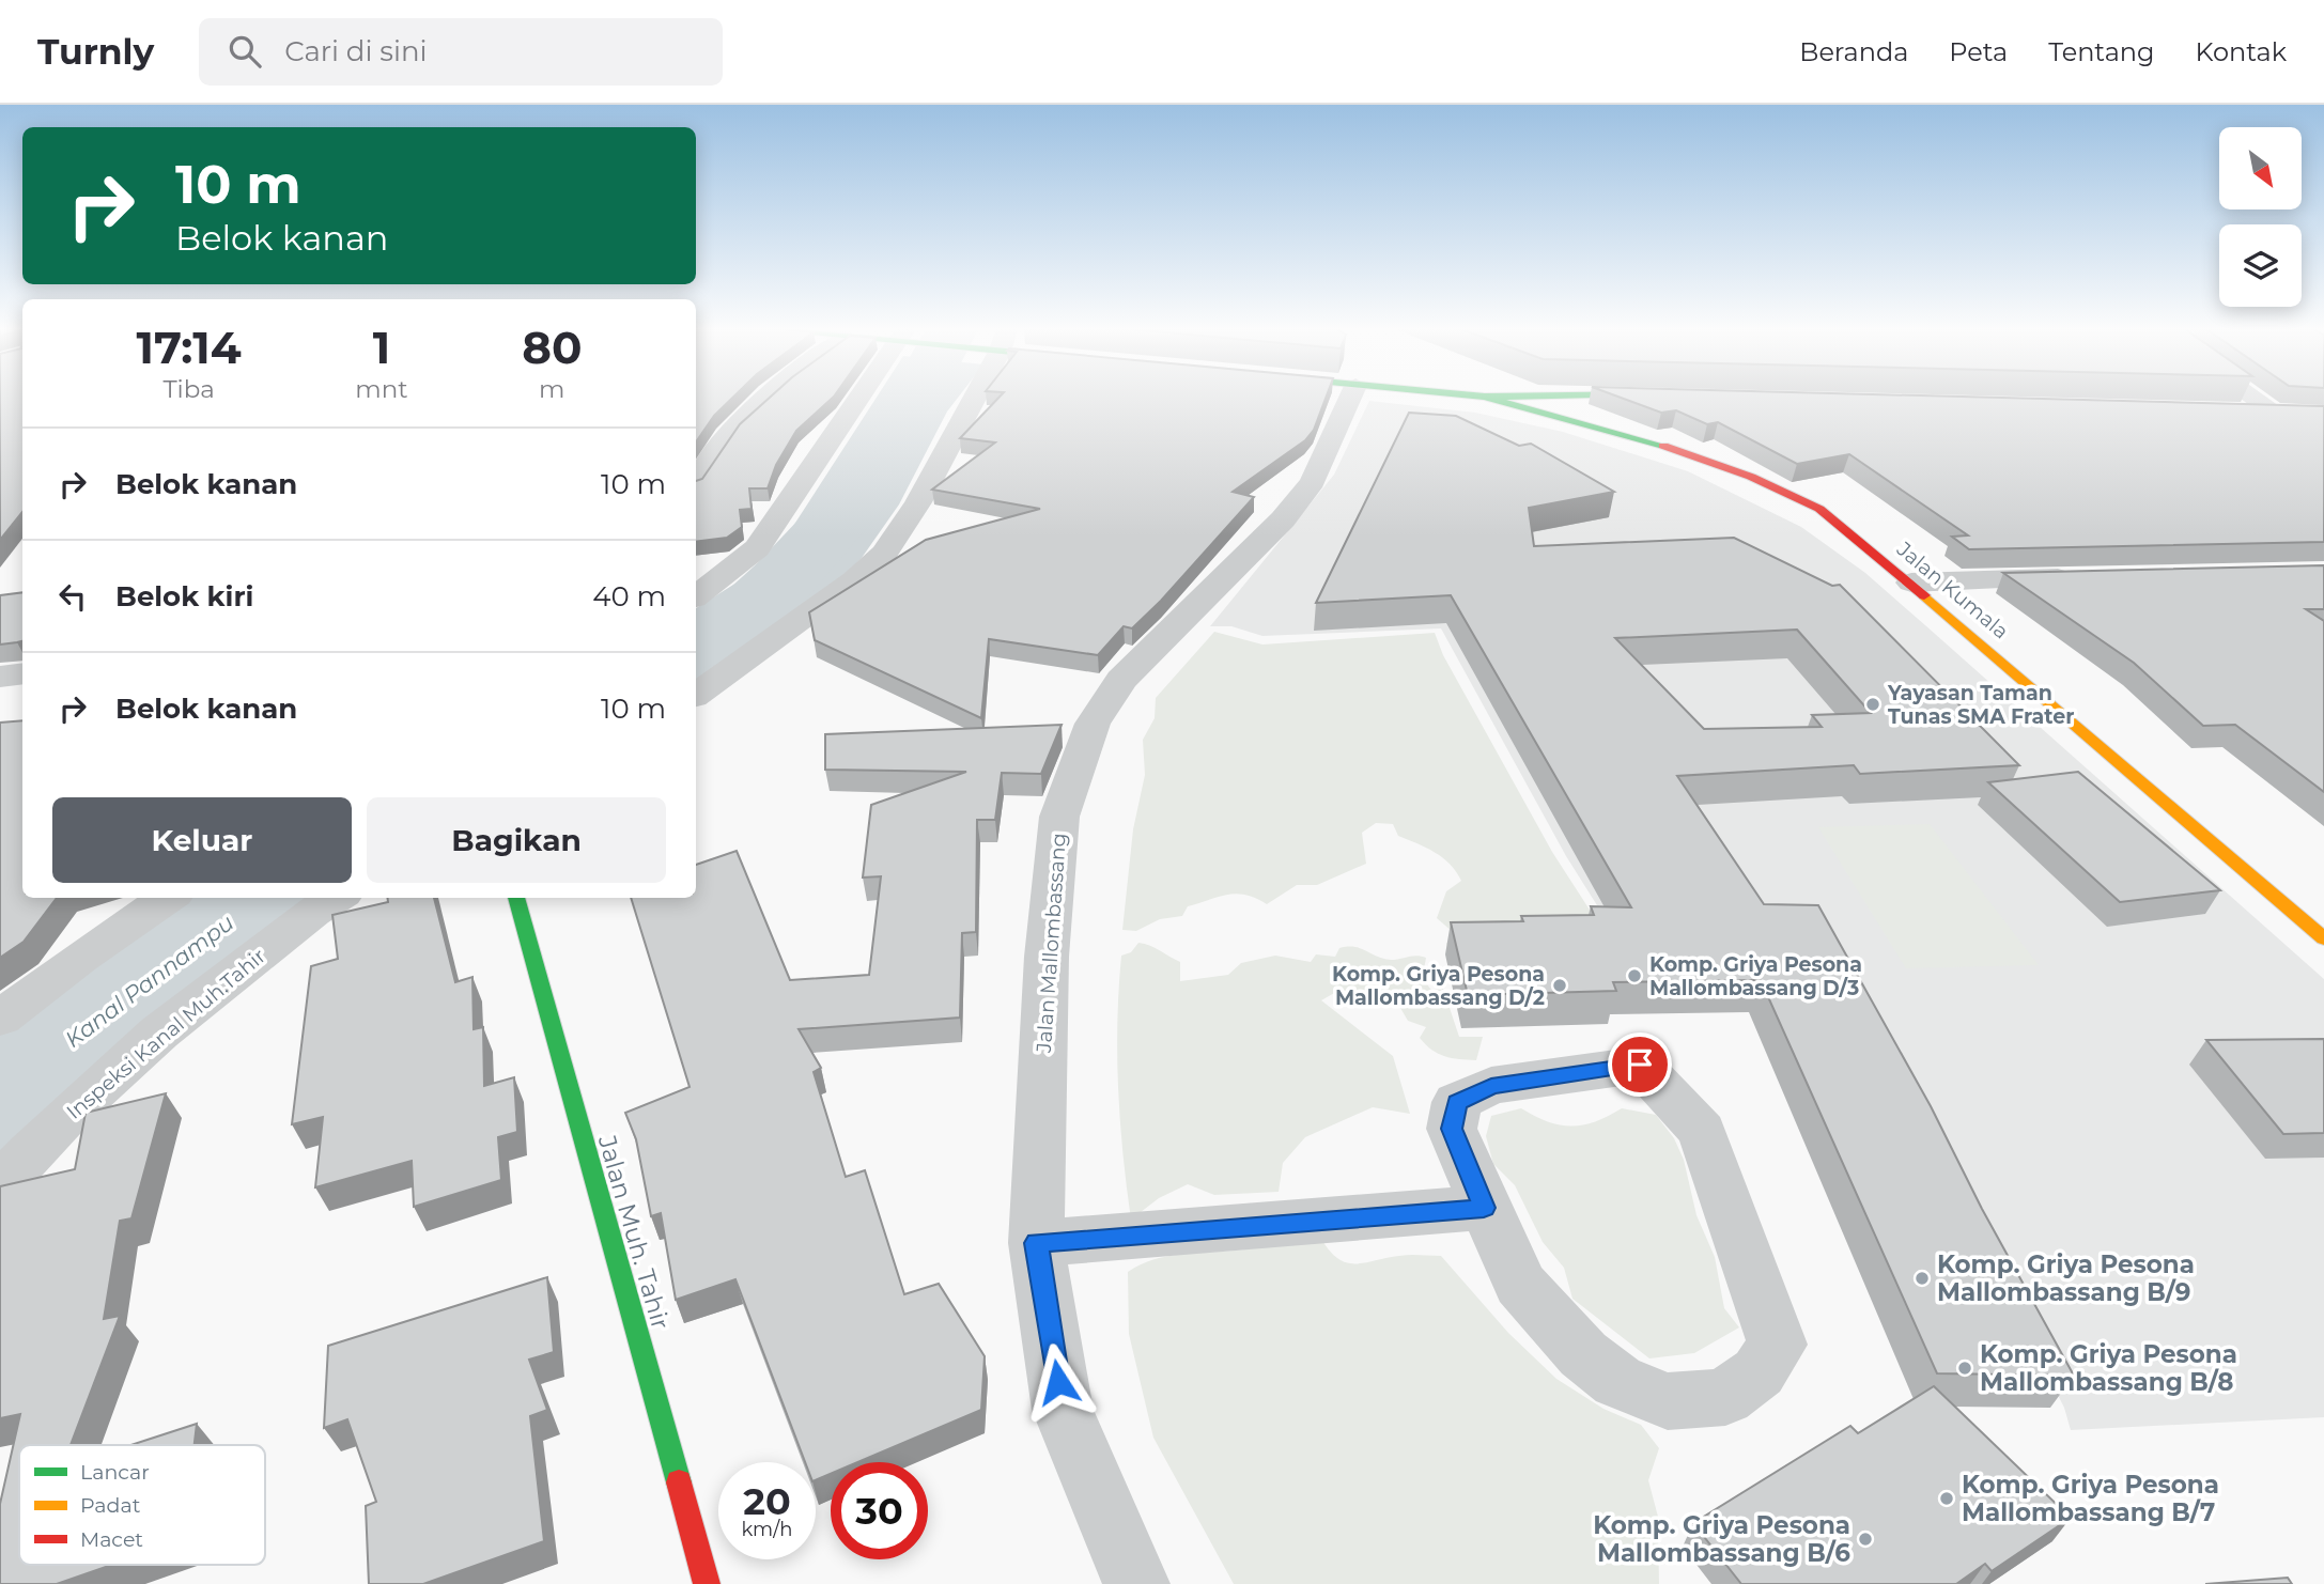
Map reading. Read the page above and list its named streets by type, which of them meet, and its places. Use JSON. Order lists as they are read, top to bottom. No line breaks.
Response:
{"streets":{"main road":["Jalan Kumala","Jalan Muh. Tahir"],"street":["Jalan Mallombassang","Inspeksi Kanal Muh.Tahir"]},"water":["Kanal Pannampu"],"places":["Yayasan Taman Tunas SMA Frater","Komp. Griya Pesona Mallombassang D/3","Komp. Griya Pesona Mallombassang D/2","Komp. Griya Pesona Mallombassang B/9","Komp. Griya Pesona Mallombassang B/8","Komp. Griya Pesona Mallombassang B/7","Komp. Griya Pesona Mallombassang B/6"],"legend":["Lancar","Padat","Macet"],"north":"bottom right","page":{"header":"Turnly","search":"Cari di sini","nav":["Beranda","Peta","Tentang","Kontak"],"turn":["10 m","Belok kanan"],"eta":["17:14","Tiba","1","mnt","80","m"],"list":[{"name":"Belok kanan","value":"10 m"},{"name":"Belok kiri","value":"40 m"},{"name":"Belok kanan","value":"10 m"}],"buttons":["Keluar","Bagikan"],"speed":"20 km/h","limit":"30"}}
